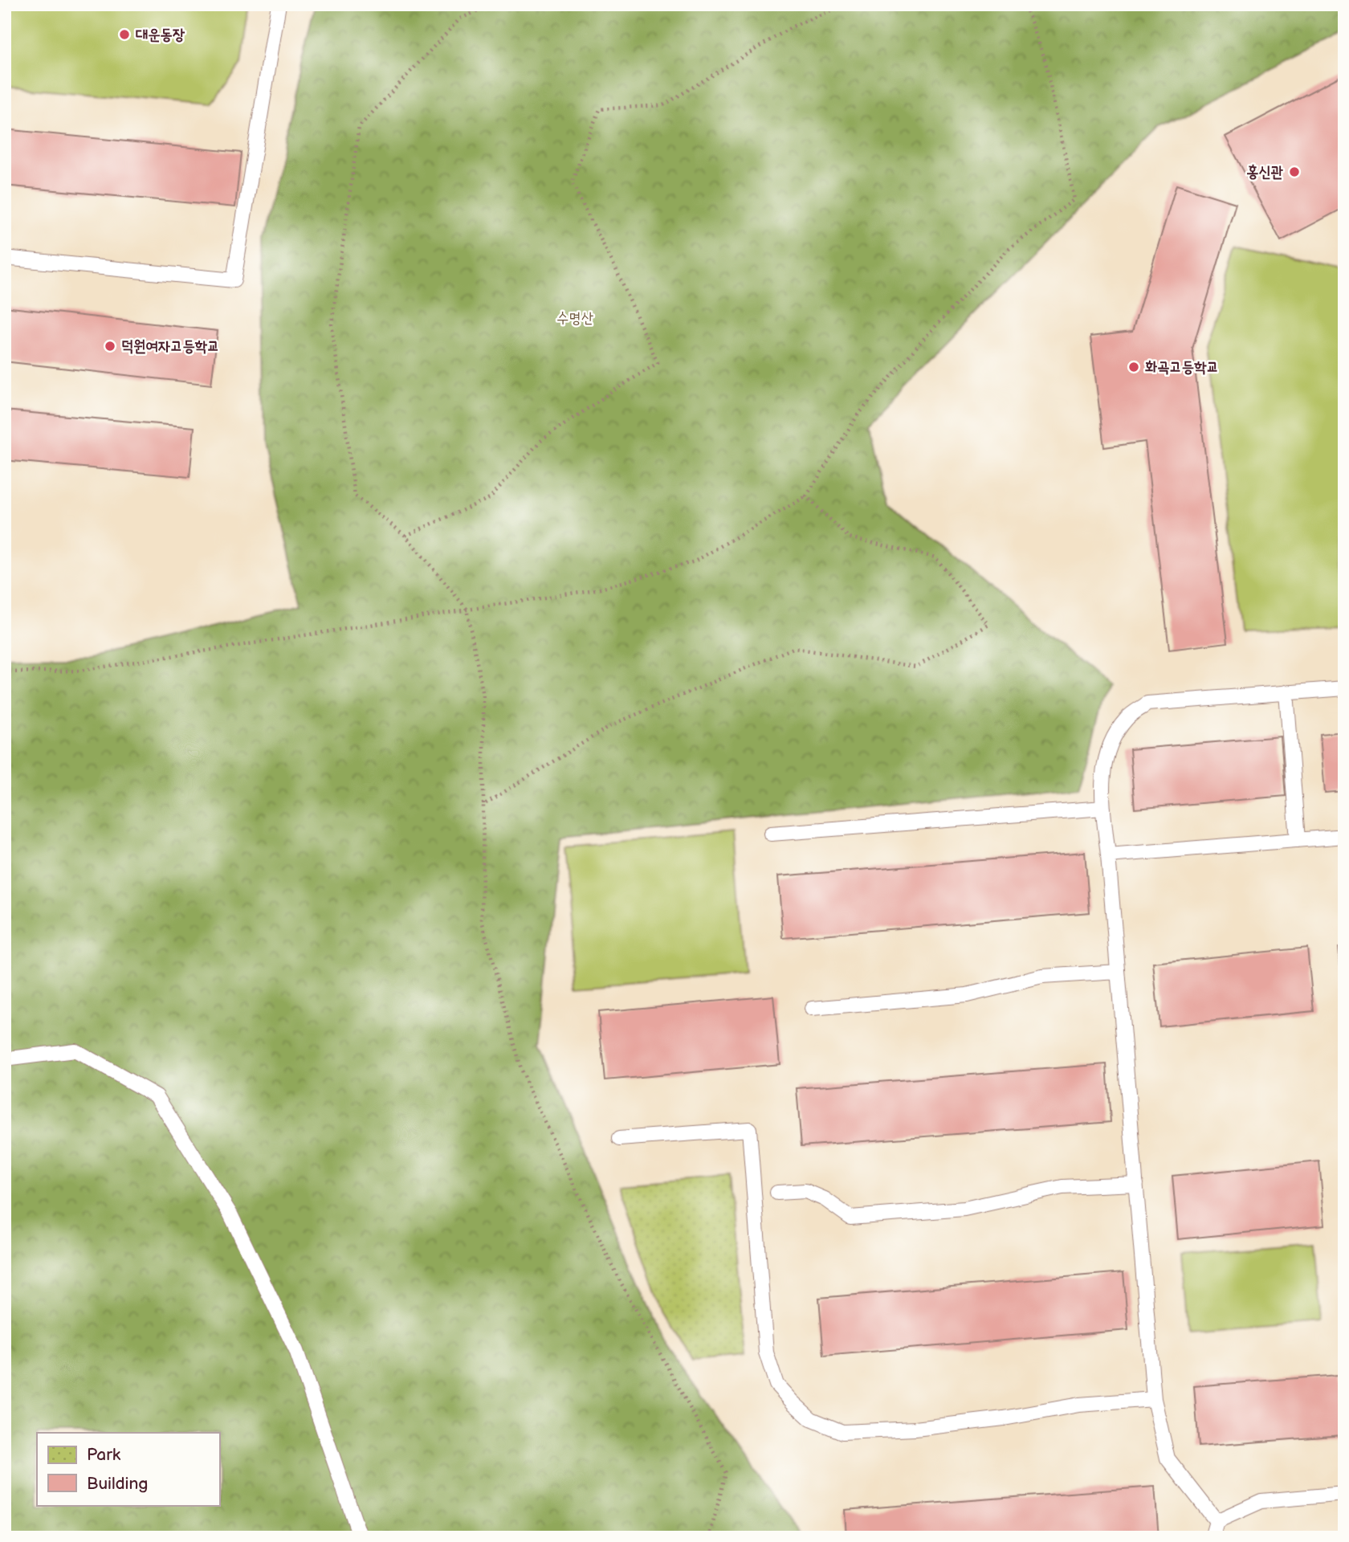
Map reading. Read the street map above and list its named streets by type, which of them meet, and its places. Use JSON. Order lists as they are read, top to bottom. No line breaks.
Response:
{"parks":["수명산"],"places":["대운동장","홍신관","덕원여자고등학교","화곡고등학교"],"legend":["Park","Building"]}
